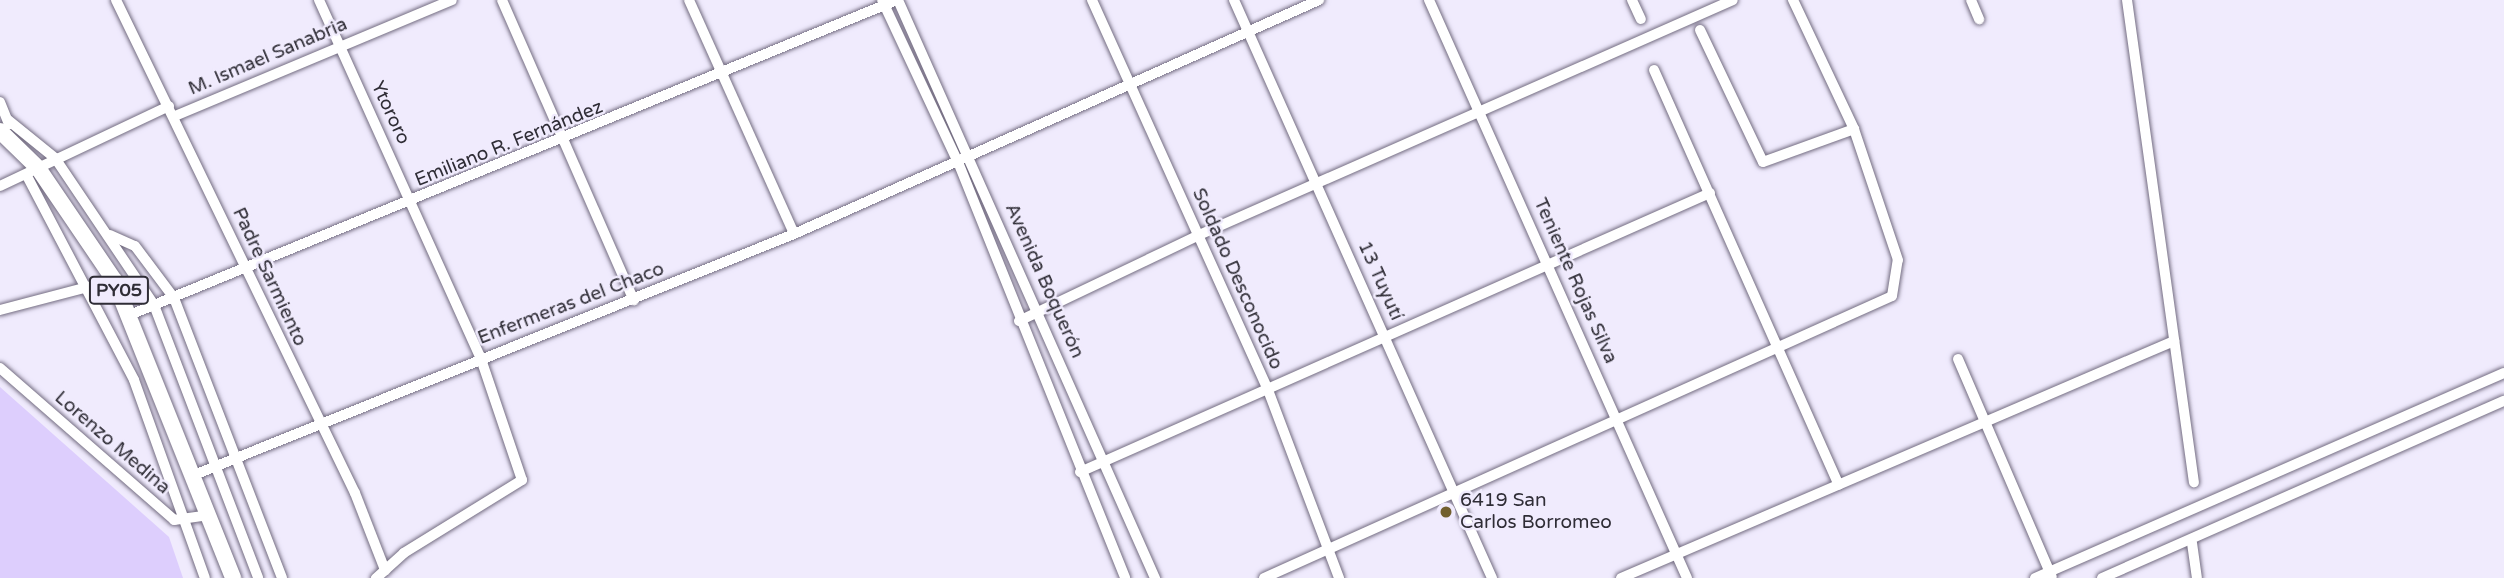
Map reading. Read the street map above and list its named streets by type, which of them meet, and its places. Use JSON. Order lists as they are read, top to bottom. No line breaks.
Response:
{"streets":{"highway":["PY05"],"street":["M. Ismael Sanabria","Ytororo","Emiliano R. Fernández","Padre Sarmiento","Soldado Desconocido","Avenida Boquerón","13 Tuyutí","Teniente Rojas Silva","Enfermeras del Chaco","Lorenzo Medina"]},"crossings":[["M. Ismael Sanabria","Ytororo"],["M. Ismael Sanabria","Padre Sarmiento"],["M. Ismael Sanabria","PY05"],["Ytororo","Emiliano R. Fernández"],["Ytororo","Padre Sarmiento"],["Ytororo","Enfermeras del Chaco"],["Emiliano R. Fernández","Padre Sarmiento"],["Emiliano R. Fernández","Avenida Boquerón"],["Emiliano R. Fernández","PY05"],["Padre Sarmiento","Enfermeras del Chaco"],["Soldado Desconocido","Enfermeras del Chaco"],["Avenida Boquerón","Enfermeras del Chaco"],["13 Tuyutí","Enfermeras del Chaco"],["PY05","Enfermeras del Chaco"]],"places":["6419 San Carlos Borromeo"]}
